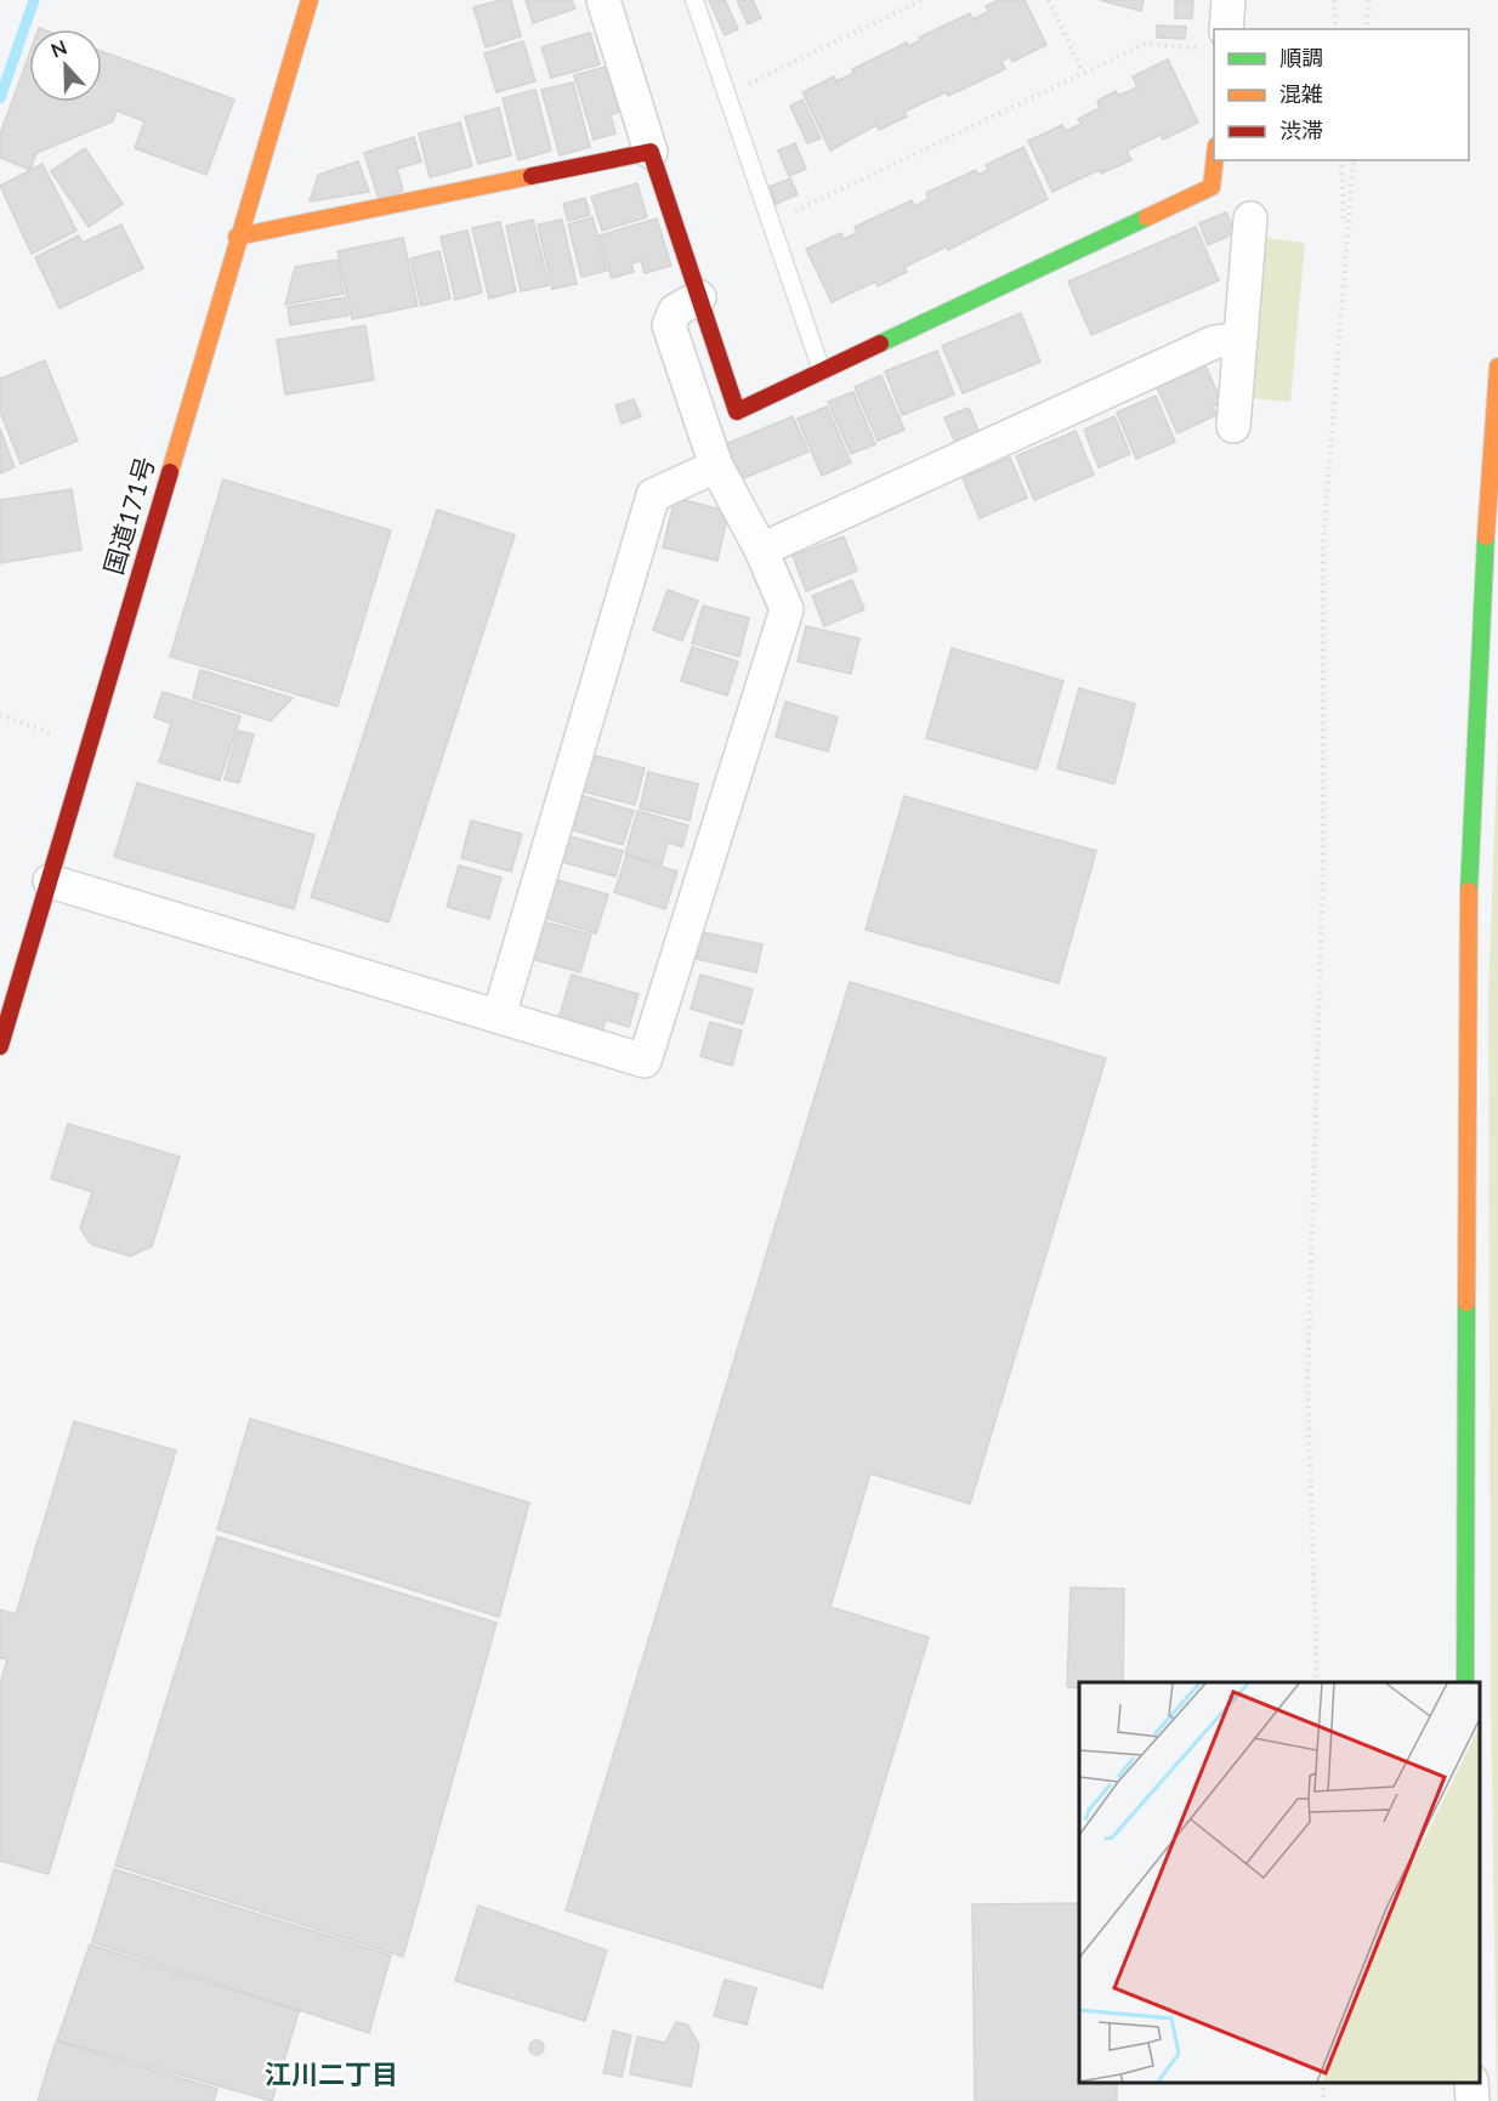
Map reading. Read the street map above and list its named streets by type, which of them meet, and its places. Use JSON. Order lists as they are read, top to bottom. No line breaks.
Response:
{"streets":{"main road":["国道171号"]},"districts":["江川二丁目"],"legend":["順調","混雑","渋滞"],"north":"top"}
